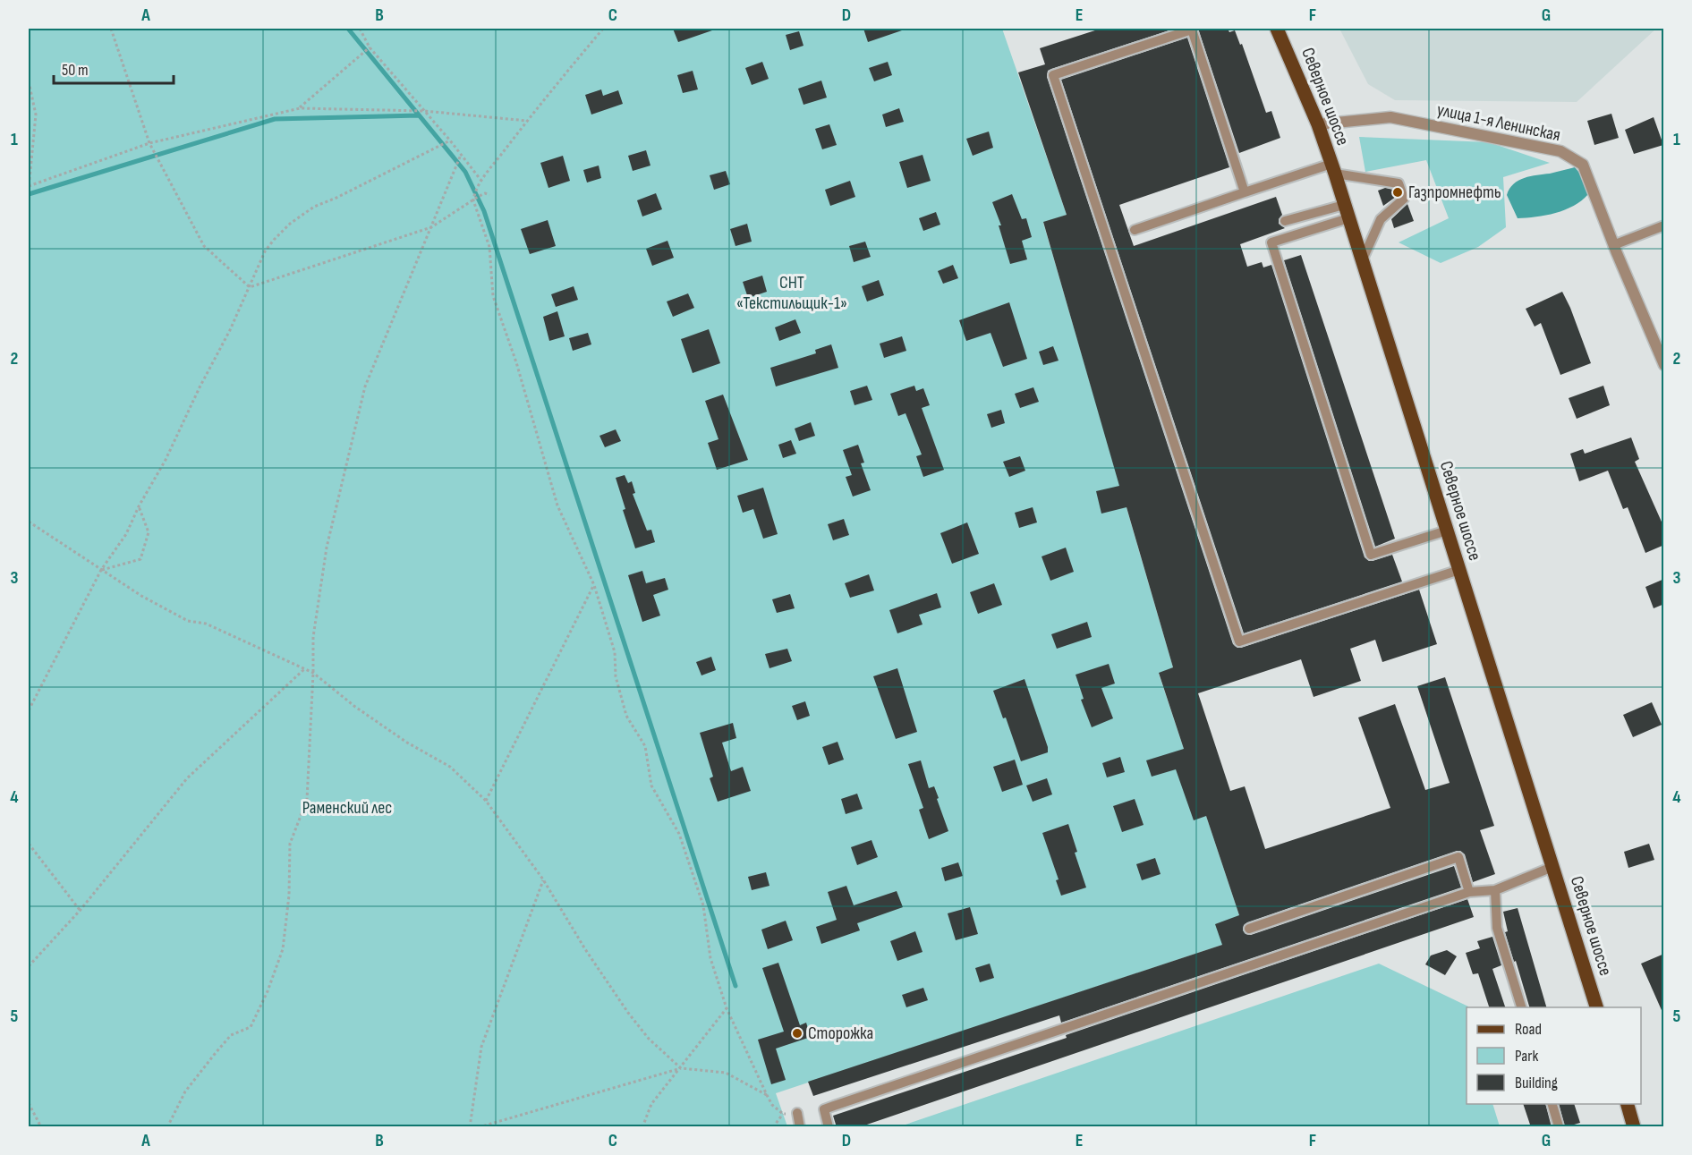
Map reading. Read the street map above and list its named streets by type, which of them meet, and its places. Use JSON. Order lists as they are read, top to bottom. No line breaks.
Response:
{"streets":{"main road":["Северное шоссе"],"street":["улица 1-я Ленинская"]},"crossings":[["Северное шоссе","улица 1-я Ленинская"]],"parks":["СНТ «Текстильщик-1»","Раменский лес"],"places":["Газпромнефть","Сторожка"],"legend":["Road","Park","Building"],"scale_bar":"50 m","grid":{"columns":["A","B","C","D","E","F","G"],"rows":["1","2","3","4","5"]}}
